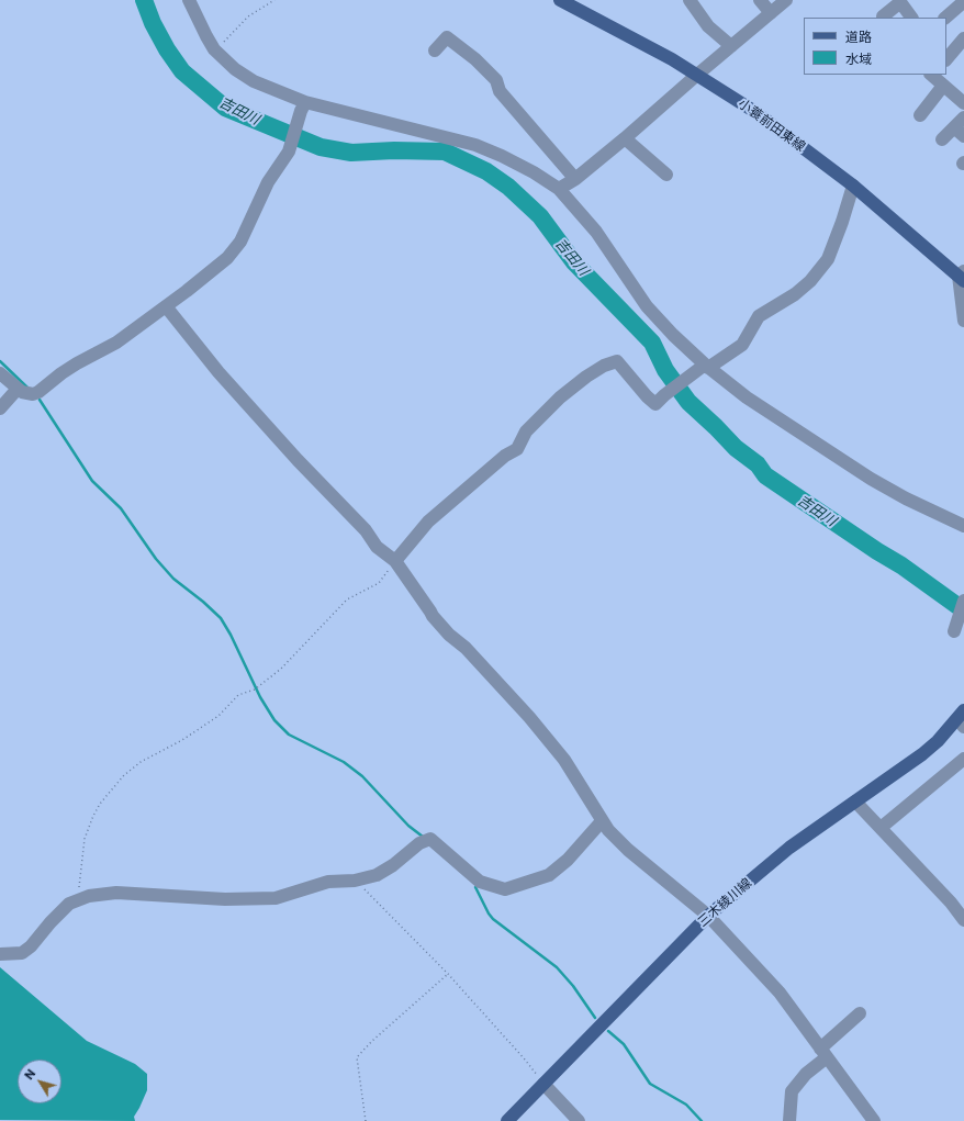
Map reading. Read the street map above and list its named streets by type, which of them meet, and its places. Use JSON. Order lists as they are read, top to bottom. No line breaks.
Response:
{"streets":{"main road":["小蓑前田東線","三木綾川線"]},"water":["吉田川"],"legend":["道路","水域"],"north":"top left"}
